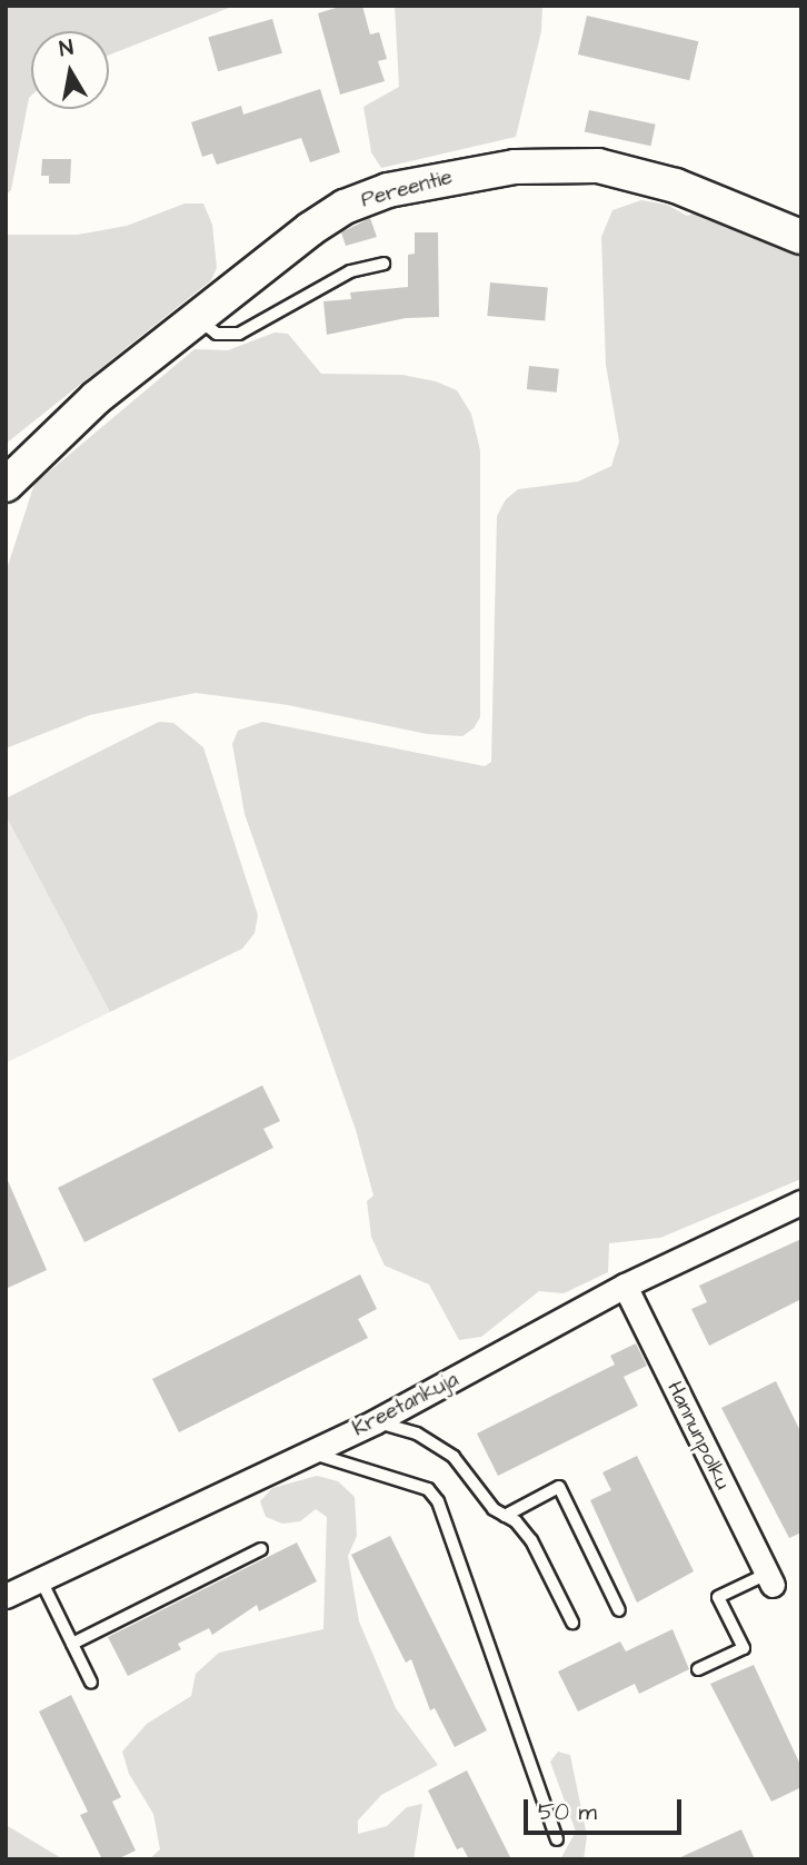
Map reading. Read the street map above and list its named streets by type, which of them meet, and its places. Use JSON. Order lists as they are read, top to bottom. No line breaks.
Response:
{"streets":{"street":["Pereentie","Kreetankuja","Hannunpolku"]},"crossings":[["Kreetankuja","Hannunpolku"]],"scale_bar":"50 m","north":"top"}
